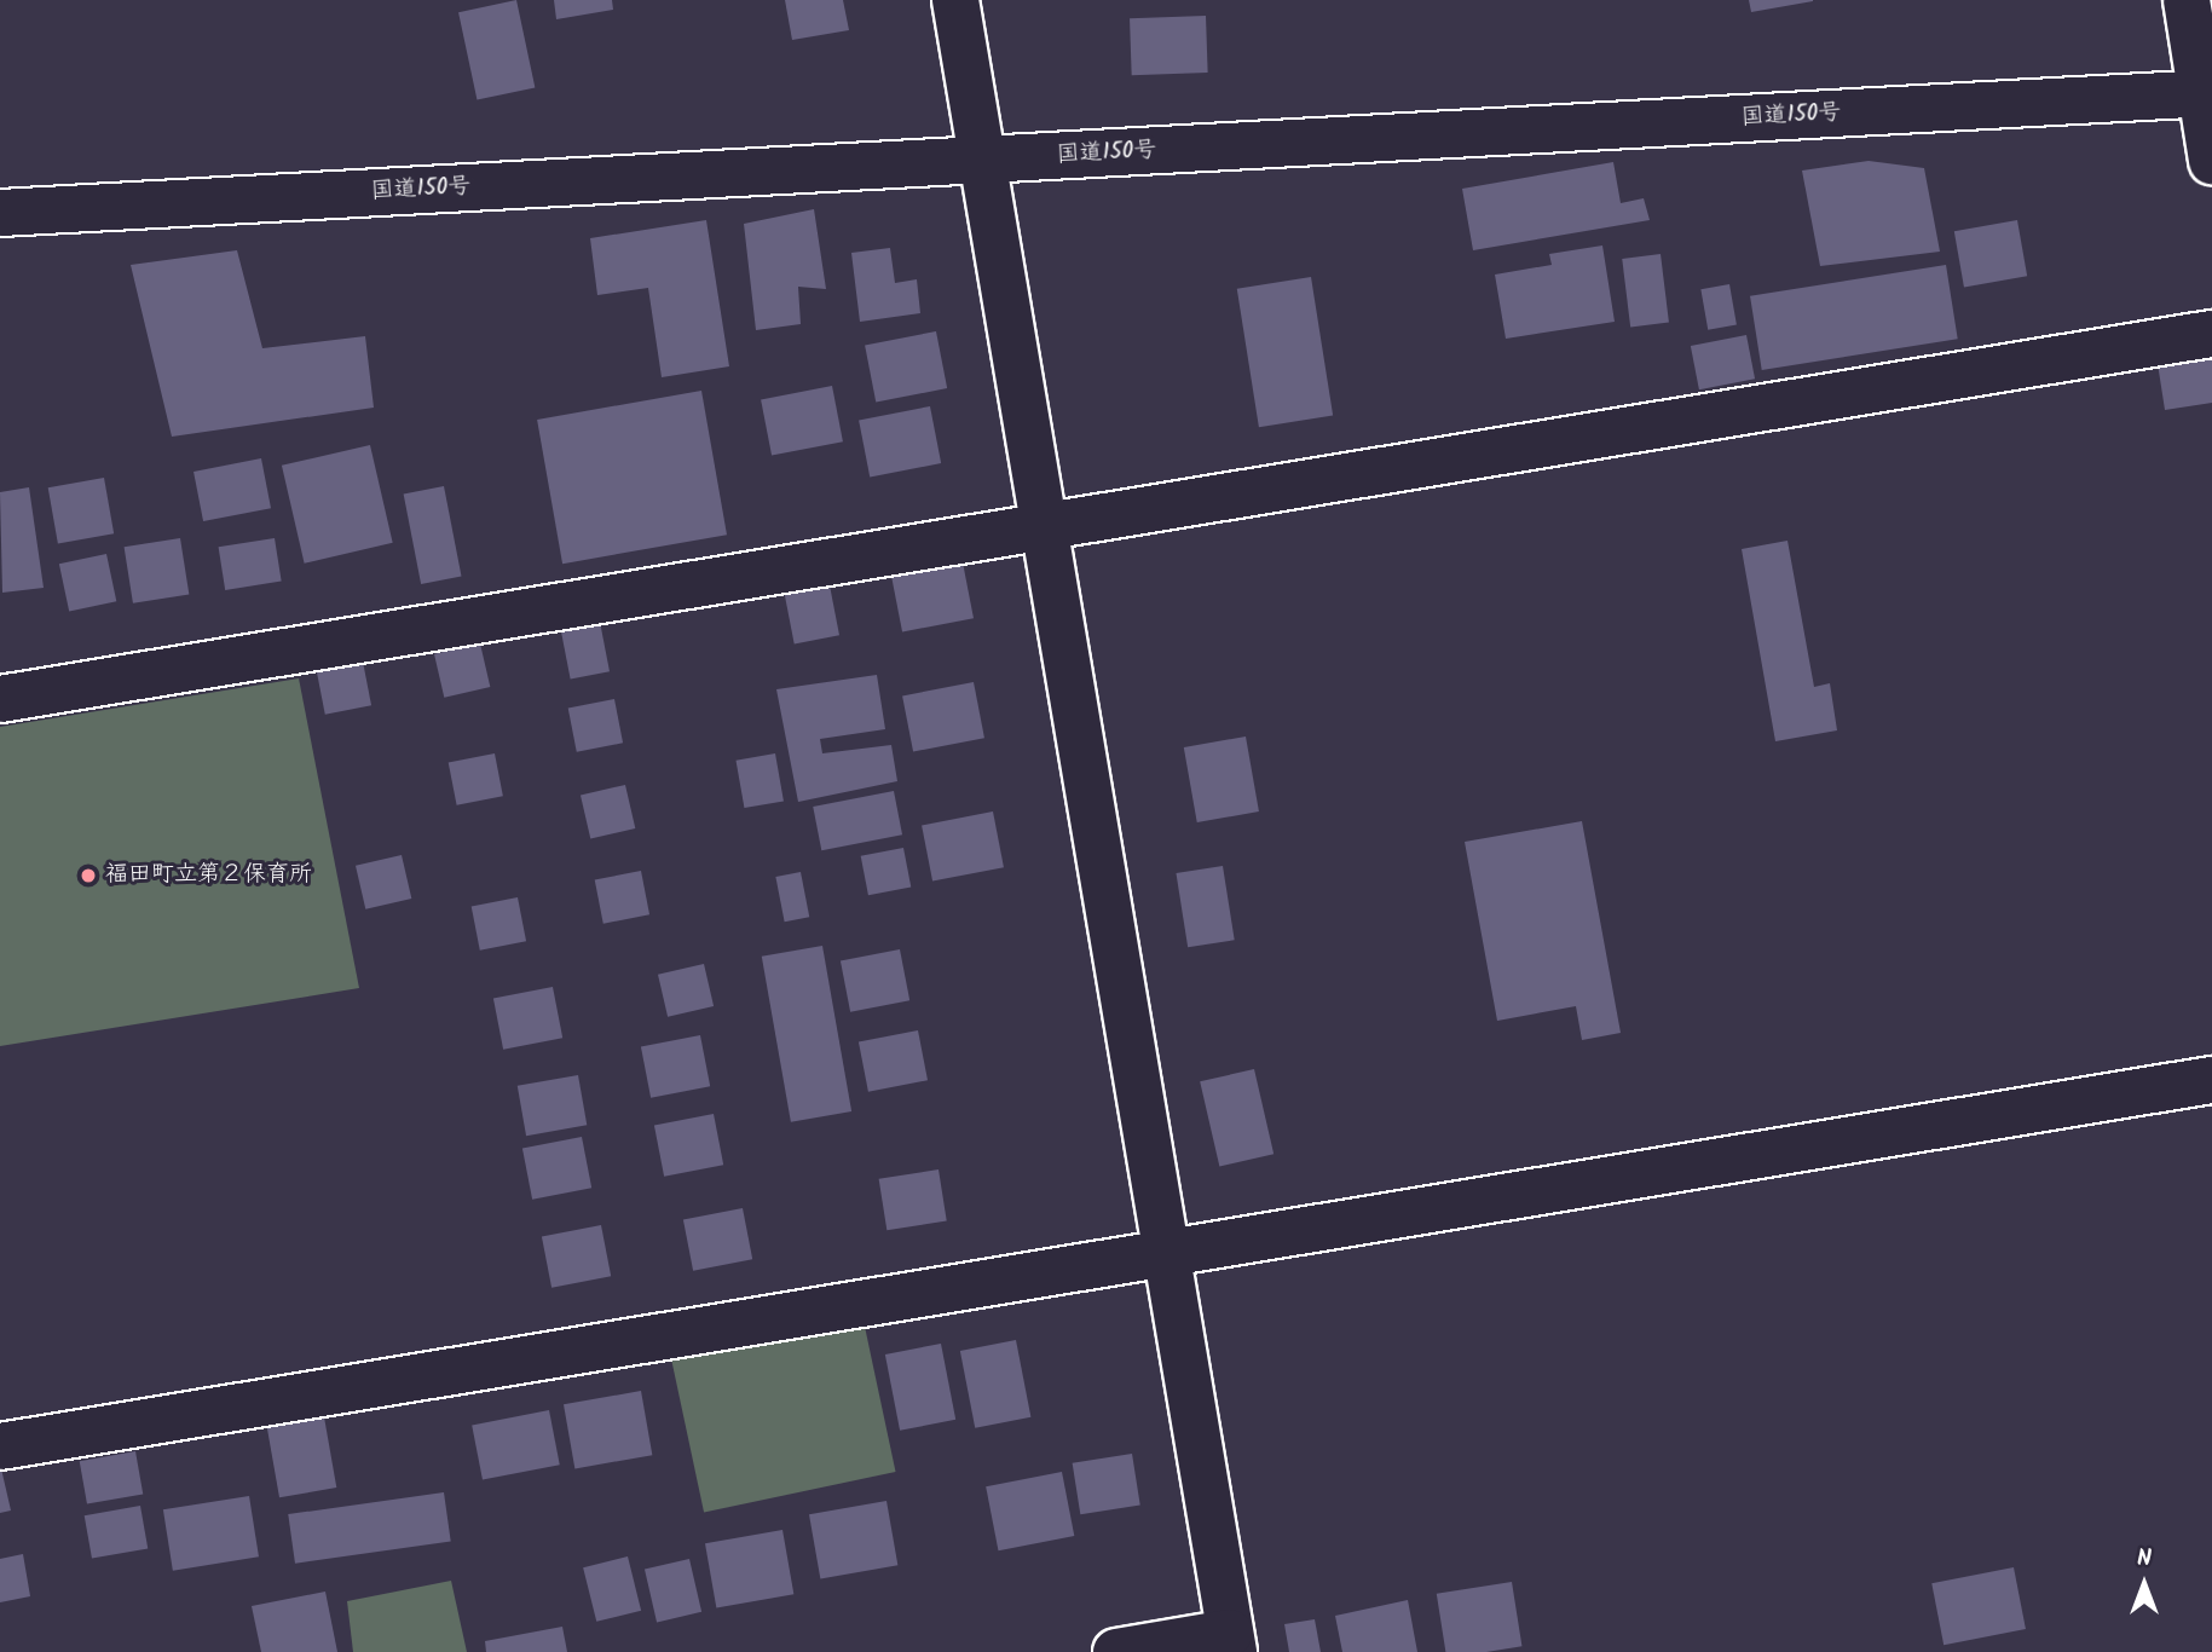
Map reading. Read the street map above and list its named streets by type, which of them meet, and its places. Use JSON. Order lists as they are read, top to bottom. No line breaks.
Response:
{"streets":{"main road":["国道150号"]},"places":["福田町立第２保育所"],"north":"top"}
